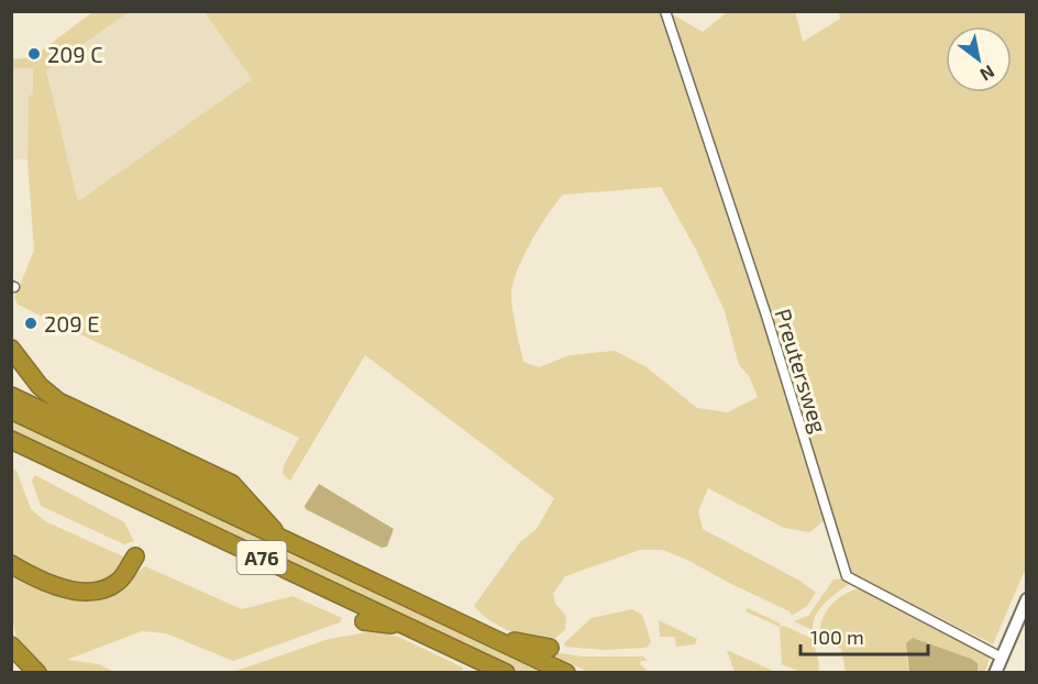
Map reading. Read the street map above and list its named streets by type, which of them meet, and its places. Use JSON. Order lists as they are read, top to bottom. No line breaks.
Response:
{"streets":{"highway":["A76"],"street":["Preutersweg"]},"places":["209 C","209 E"],"scale_bar":"100 m","north":"bottom right"}
